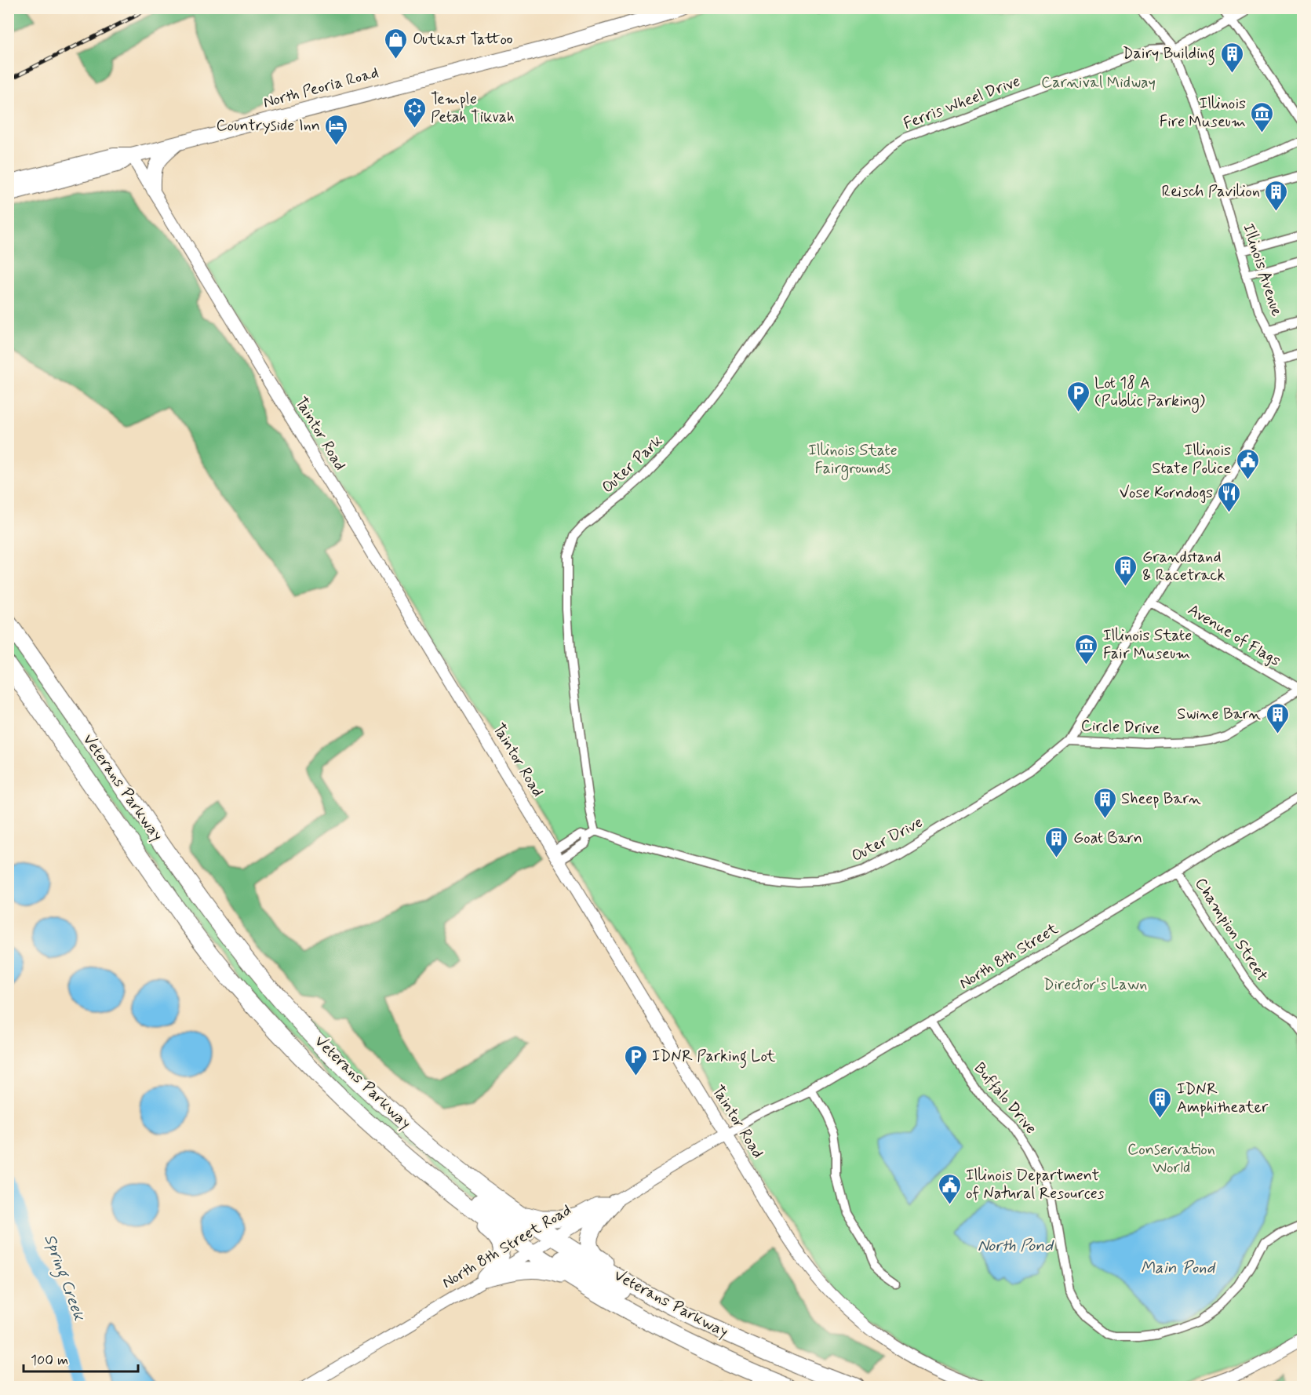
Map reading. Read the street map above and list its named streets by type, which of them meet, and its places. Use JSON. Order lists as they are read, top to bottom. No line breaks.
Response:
{"streets":{"highway":["Veterans Parkway"],"main road":["North Peoria Road","Taintor Road","North 8th Street Road"],"street":["Ferris Wheel Drive","Illinois Avenue","Outer Park","Avenue of Flags","Circle Drive","Outer Drive","Champion Street","North 8th Street","Buffalo Drive"]},"crossings":[["North Peoria Road","Taintor Road"],["Ferris Wheel Drive","Illinois Avenue"],["Ferris Wheel Drive","Outer Park"],["Illinois Avenue","Outer Drive"],["Taintor Road","North 8th Street"],["Taintor Road","North 8th Street Road"],["Outer Park","Outer Drive"],["Avenue of Flags","Circle Drive"],["Avenue of Flags","Outer Drive"],["Circle Drive","Outer Drive"],["Veterans Parkway","North 8th Street Road"],["Champion Street","North 8th Street"],["North 8th Street","Buffalo Drive"],["North 8th Street","North 8th Street Road"]],"water":["North Pond","Main Pond","Spring Creek"],"parks":["Carnival Midway","Illinois State Fairgrounds","Director's Lawn","Conservation World"],"places":{"shop":["Outkast Tattoo"],"building":["Dairy Building","Reisch Pavilion","Grandstand & Racetrack","Swine Barn","Sheep Barn","Goat Barn","IDNR Amphitheater"],"synagogue":["Temple Petah Tikvah"],"museum":["Illinois Fire Museum","Illinois State Fair Museum"],"hotel":["Countryside Inn"],"parking":["Lot 18 A (Public Parking)","IDNR Parking Lot"],"public building":["Illinois State Police","Illinois Department of Natural Resources"],"restaurant":["Vose Korndogs"]},"scale_bar":"100 m"}
